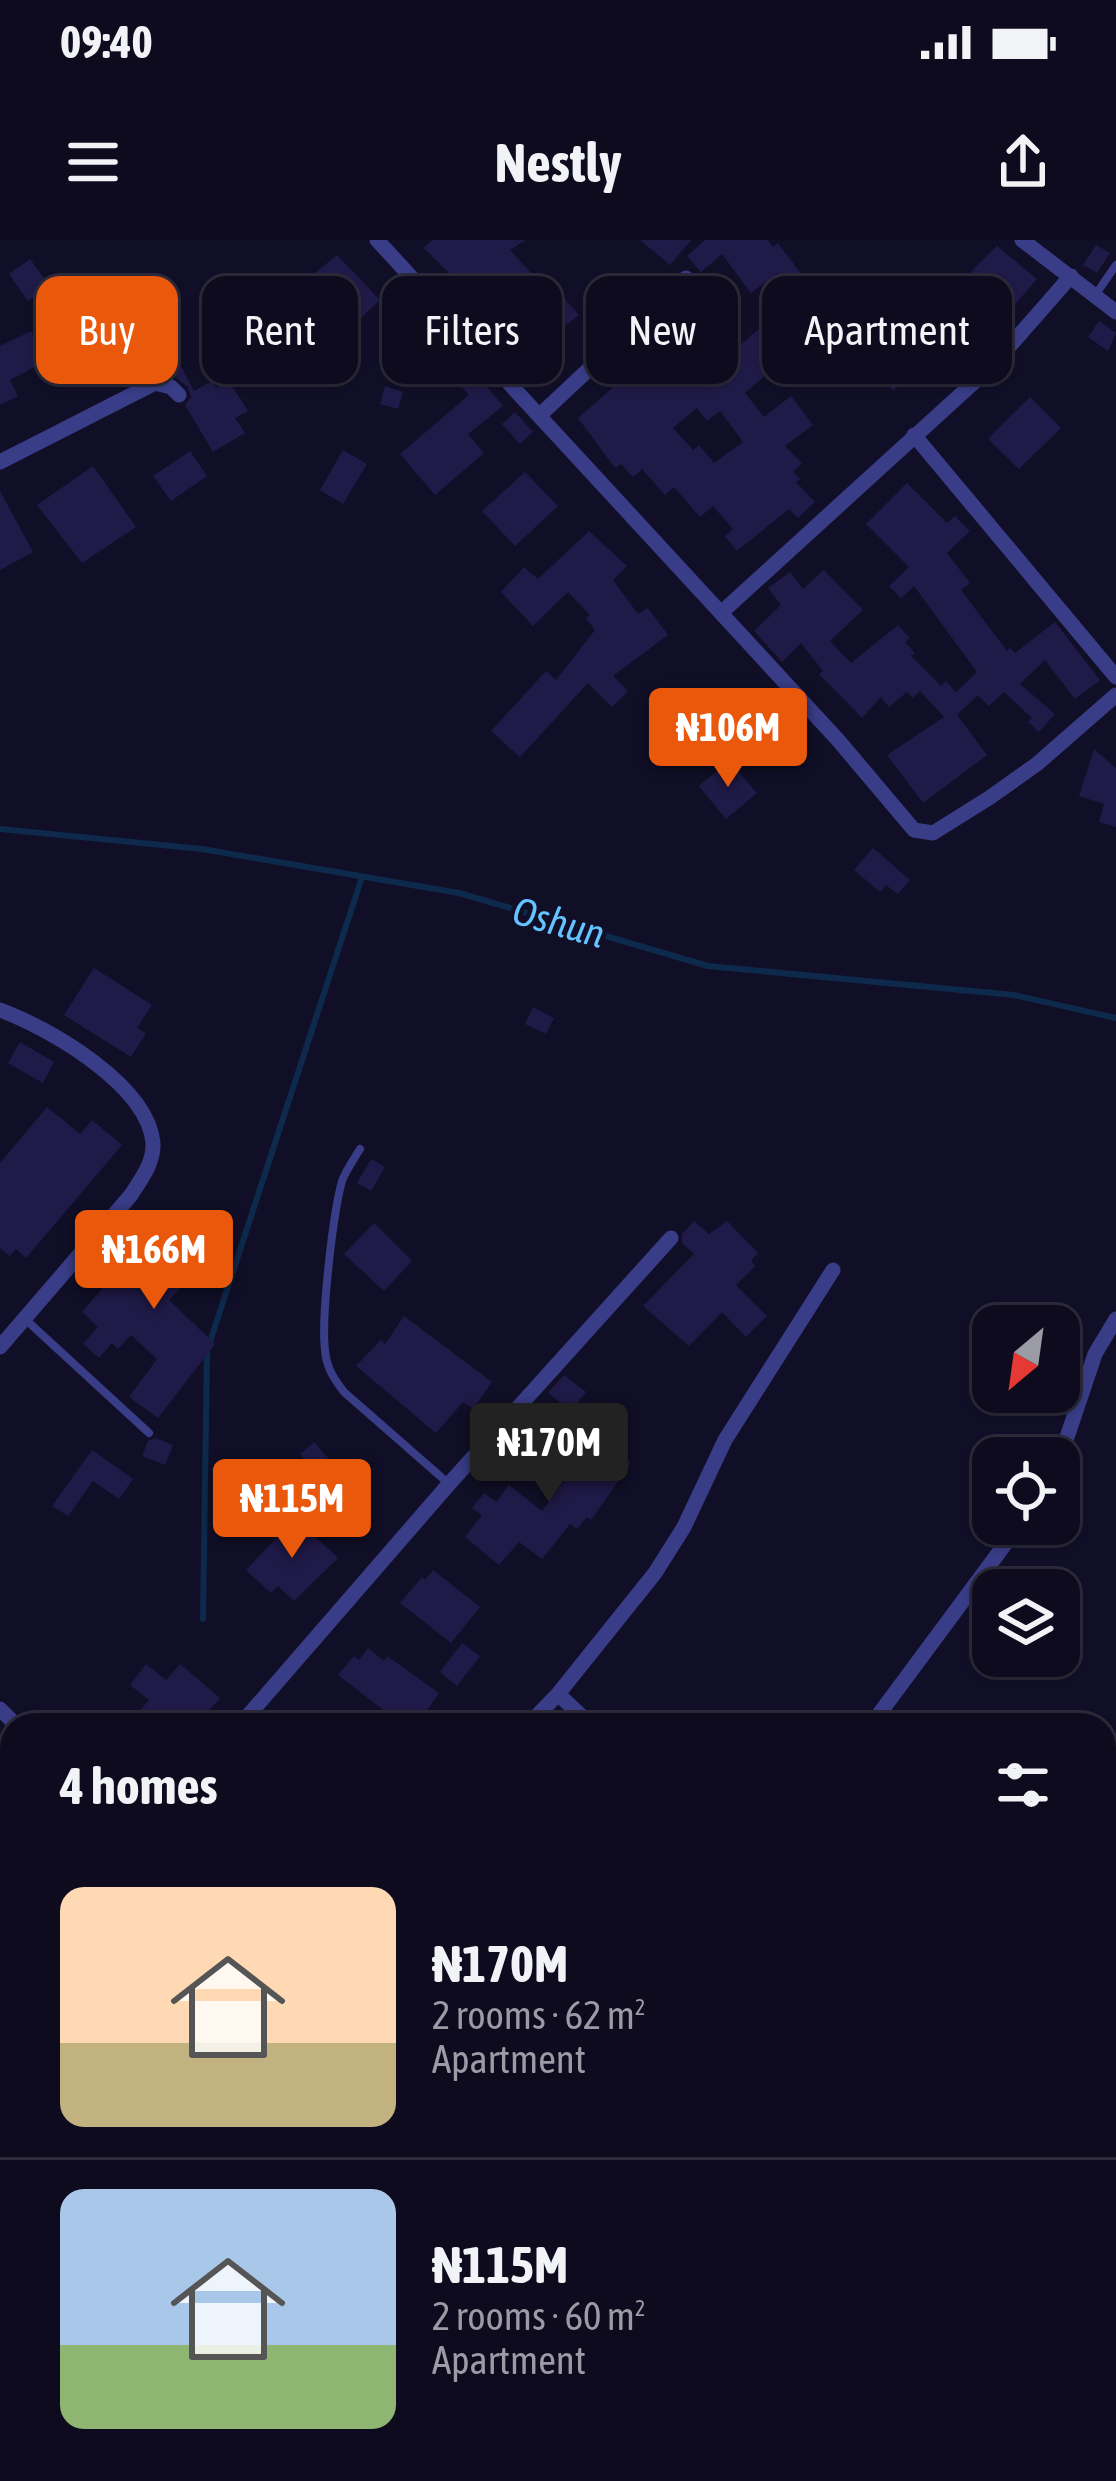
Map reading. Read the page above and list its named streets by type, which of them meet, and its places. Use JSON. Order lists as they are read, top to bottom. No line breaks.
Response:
{"water":["Oshun"],"north":"bottom left","page":{"status":"09:40","header":"Nestly","chip":["Buy","Rent","Filters","New","Apartment"],"price":["₦106M","₦166M","₦170M","₦115M"],"heading":"4 homes","list":[{"name":"₦170M","note":"2 rooms · 62 m² · Apartment"},{"name":"₦115M","note":"2 rooms · 60 m² · Apartment"}]}}
